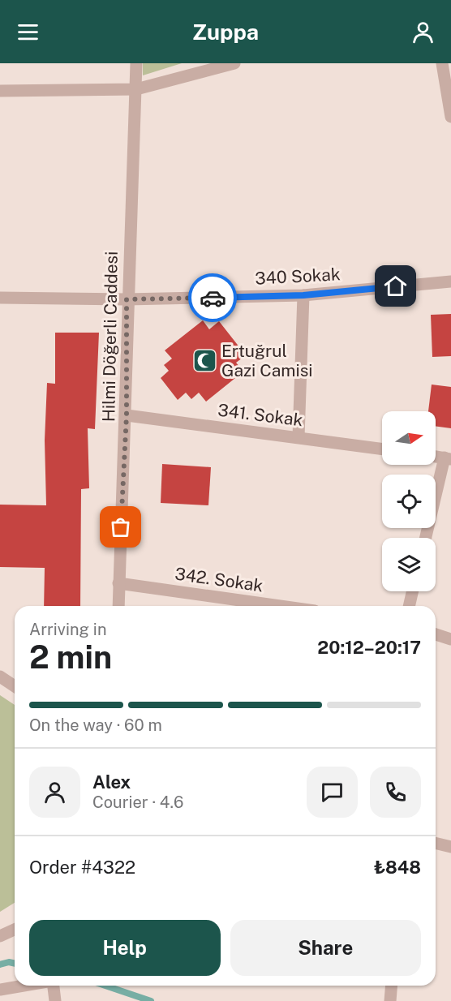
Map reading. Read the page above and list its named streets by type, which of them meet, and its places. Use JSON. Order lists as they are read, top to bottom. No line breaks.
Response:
{"streets":{"street":["340 Sokak","Hilmi Döğerli Caddesi","341. Sokak","342. Sokak"]},"crossings":[["340 Sokak","Hilmi Döğerli Caddesi"],["Hilmi Döğerli Caddesi","341. Sokak"],["Hilmi Döğerli Caddesi","342. Sokak"]],"places":{"mosque":["Ertuğrul Gazi Camisi"]},"north":"right","page":{"header":"Zuppa","heading":["2 min","Arriving in","20:12–20:17"],"panel":["Alex","Courier · 4.6","Order #4322","₺848"],"bar":"On the way · 60 m","buttons":["Help","Share"]}}
